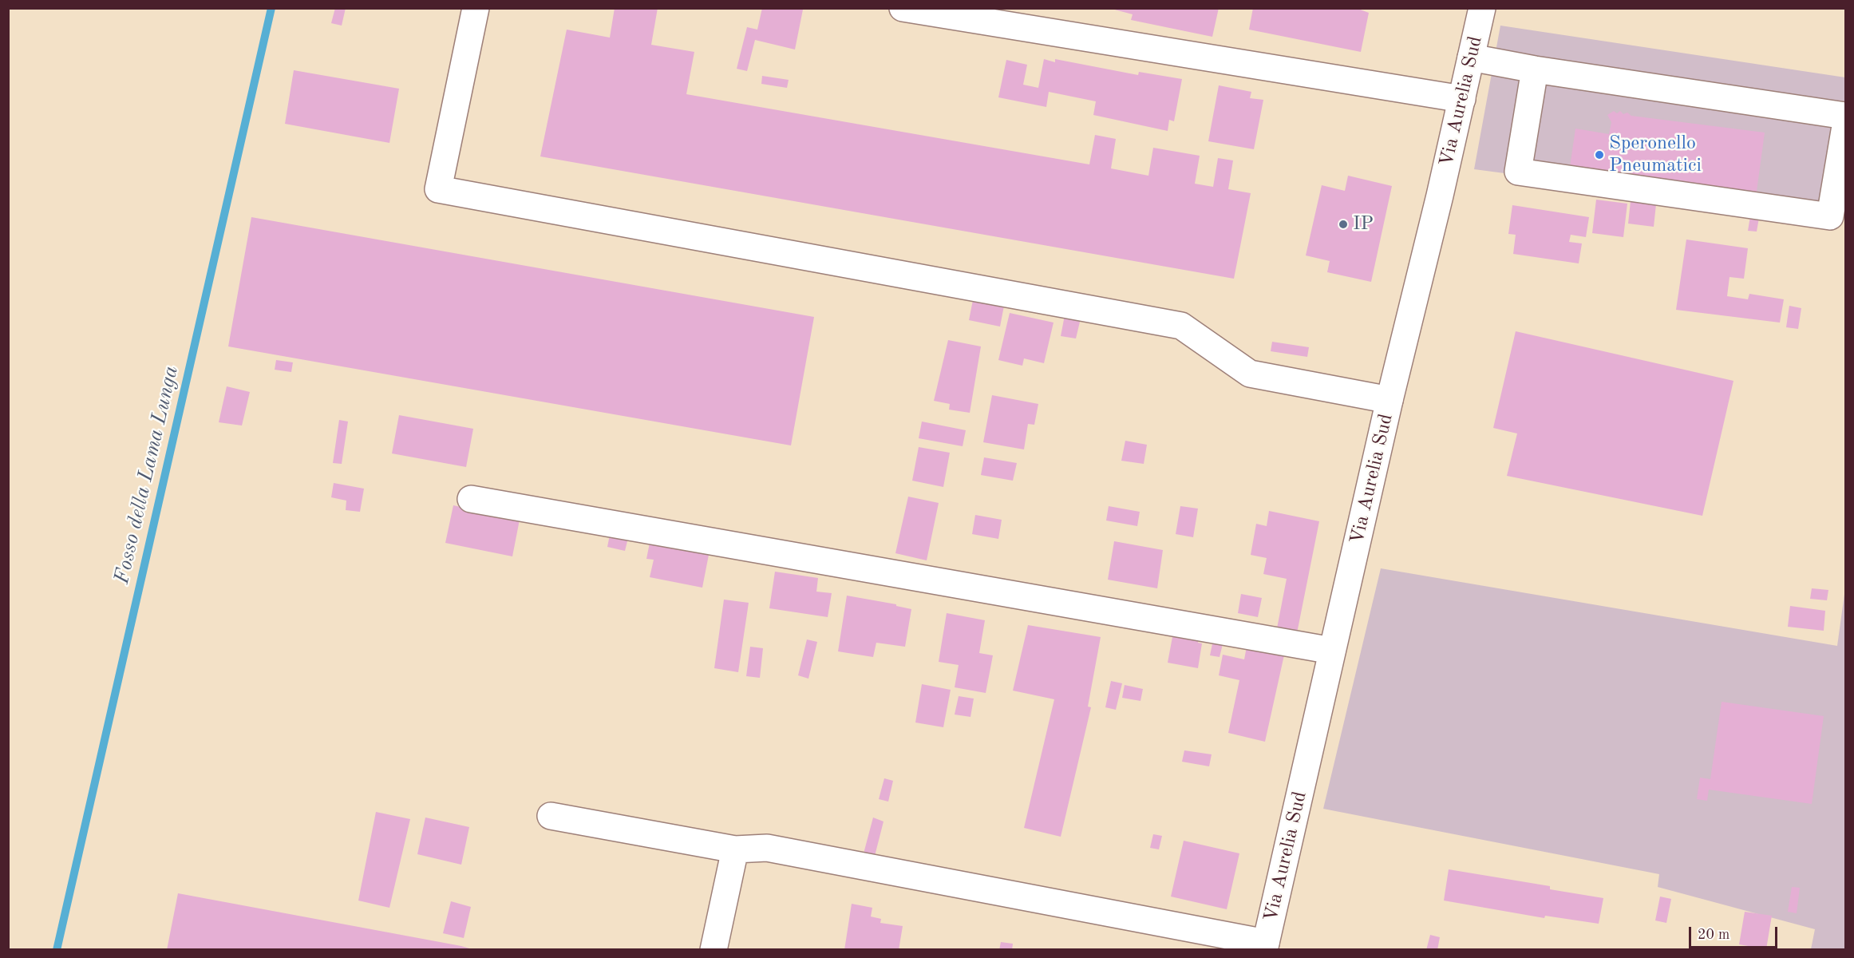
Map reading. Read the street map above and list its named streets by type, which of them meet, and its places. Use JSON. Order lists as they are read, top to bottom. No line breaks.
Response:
{"streets":{"street":["Via Aurelia Sud"]},"water":["Fosso della Lama Lunga"],"places":["Speronello Pneumatici","IP"],"scale_bar":"20 m"}
